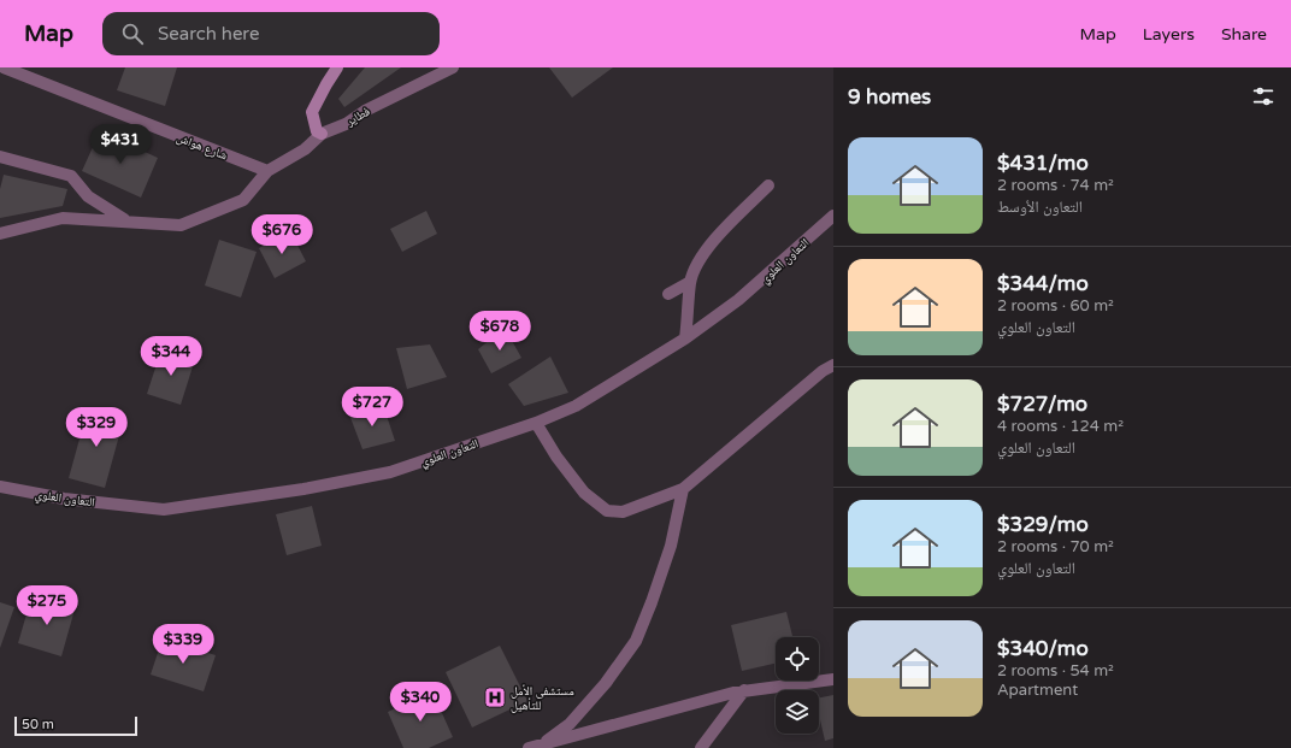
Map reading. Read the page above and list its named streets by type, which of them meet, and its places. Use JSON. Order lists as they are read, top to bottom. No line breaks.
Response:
{"streets":{"street":["فطاير","شارع هواش","التعاون العلوي"]},"crossings":[["فطاير","شارع هواش"]],"places":{"hospital":["مستشفى الأمل للتأهيل"]},"scale_bar":"50 m","page":{"header":"Map","search":"Search here","nav":["Map","Layers","Share"],"heading":"9 homes","price":["$431","$676","$678","$344","$727","$329","$275","$339","$340"],"list":[{"name":"$431/mo","note":"2 rooms · 74 m² · التعاون الأوسط"},{"name":"$344/mo","note":"2 rooms · 60 m² · التعاون العلوي"},{"name":"$727/mo","note":"4 rooms · 124 m² · التعاون العلوي"},{"name":"$329/mo","note":"2 rooms · 70 m² · التعاون العلوي"},{"name":"$340/mo","note":"2 rooms · 54 m² · Apartment"}],"scale":"50 m"}}
